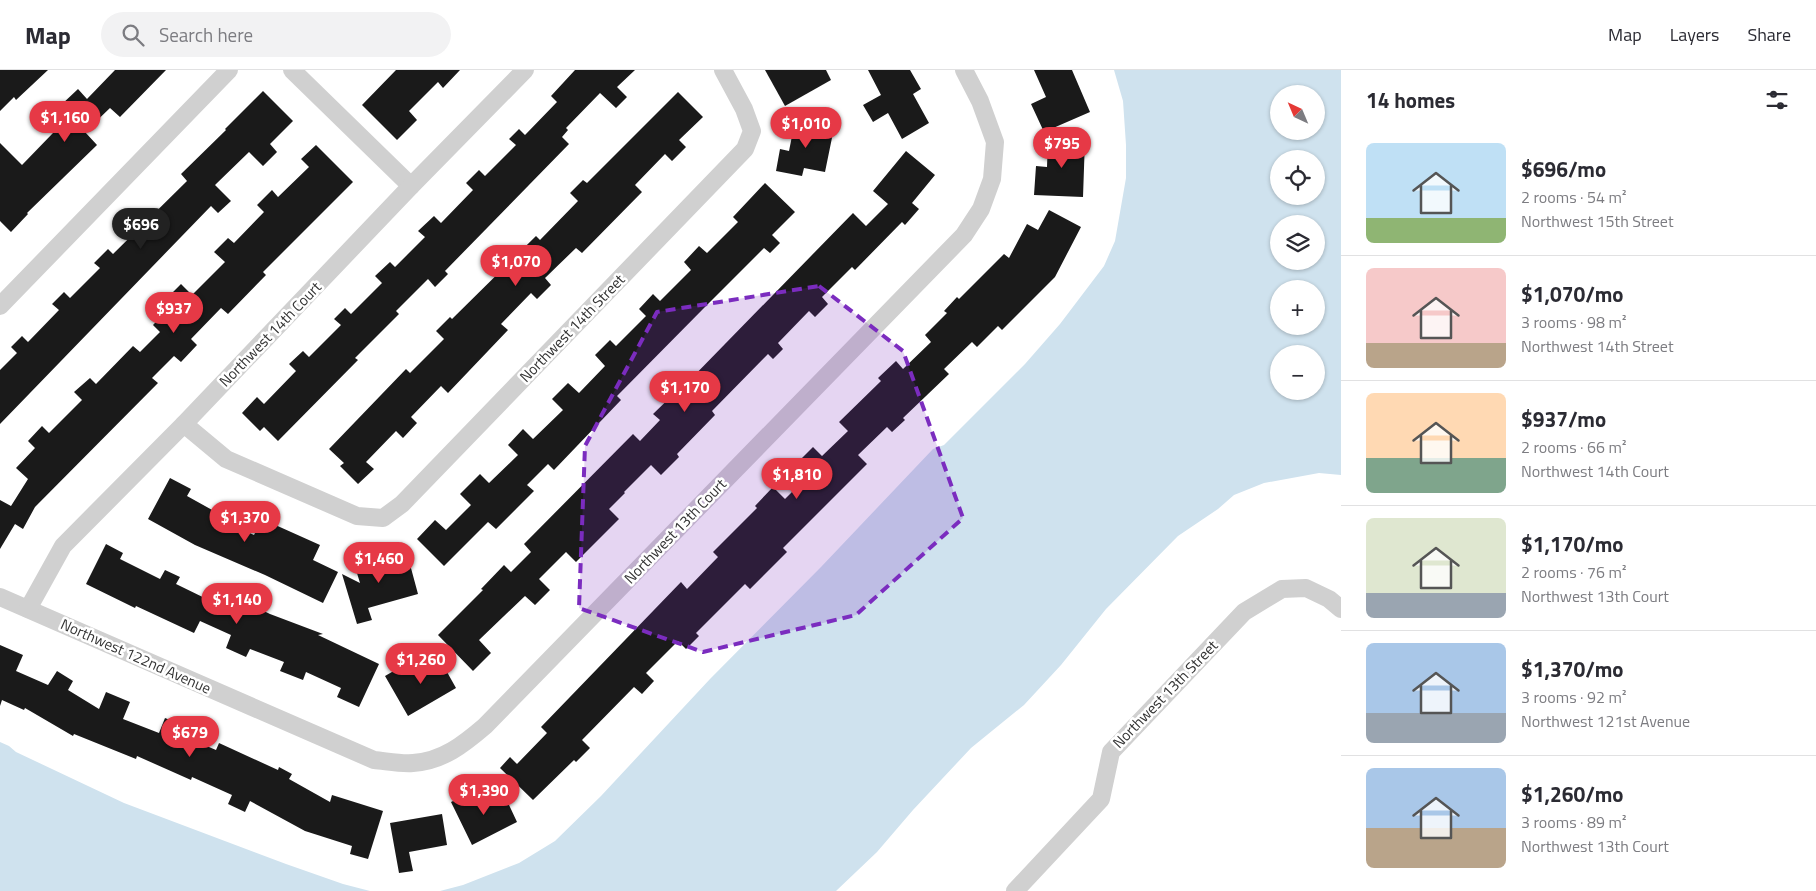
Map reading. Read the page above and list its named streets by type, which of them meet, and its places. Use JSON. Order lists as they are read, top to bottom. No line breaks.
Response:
{"streets":{"street":["Northwest 14th Street","Northwest 14th Court","Northwest 13th Court","Northwest 122nd Avenue","Northwest 13th Street"]},"crossings":[["Northwest 14th Street","Northwest 14th Court"],["Northwest 14th Court","Northwest 122nd Avenue"],["Northwest 13th Court","Northwest 122nd Avenue"]],"north":"top left","page":{"header":"Map","search":"Search here","nav":["Map","Layers","Share"],"heading":"14 homes","map_buttons":["+","−"],"price":["$1,160","$1,010","$795","$696","$1,070","$937","$1,170","$1,810","$1,370","$1,460","$1,140","$1,260","$679","$1,390"],"list":[{"name":"$696/mo","note":"2 rooms · 54 m² · Northwest 15th Street"},{"name":"$1,070/mo","note":"3 rooms · 98 m² · Northwest 14th Street"},{"name":"$937/mo","note":"2 rooms · 66 m² · Northwest 14th Court"},{"name":"$1,170/mo","note":"2 rooms · 76 m² · Northwest 13th Court"},{"name":"$1,370/mo","note":"3 rooms · 92 m² · Northwest 121st Avenue"},{"name":"$1,260/mo","note":"3 rooms · 89 m² · Northwest 13th Court"}]}}
